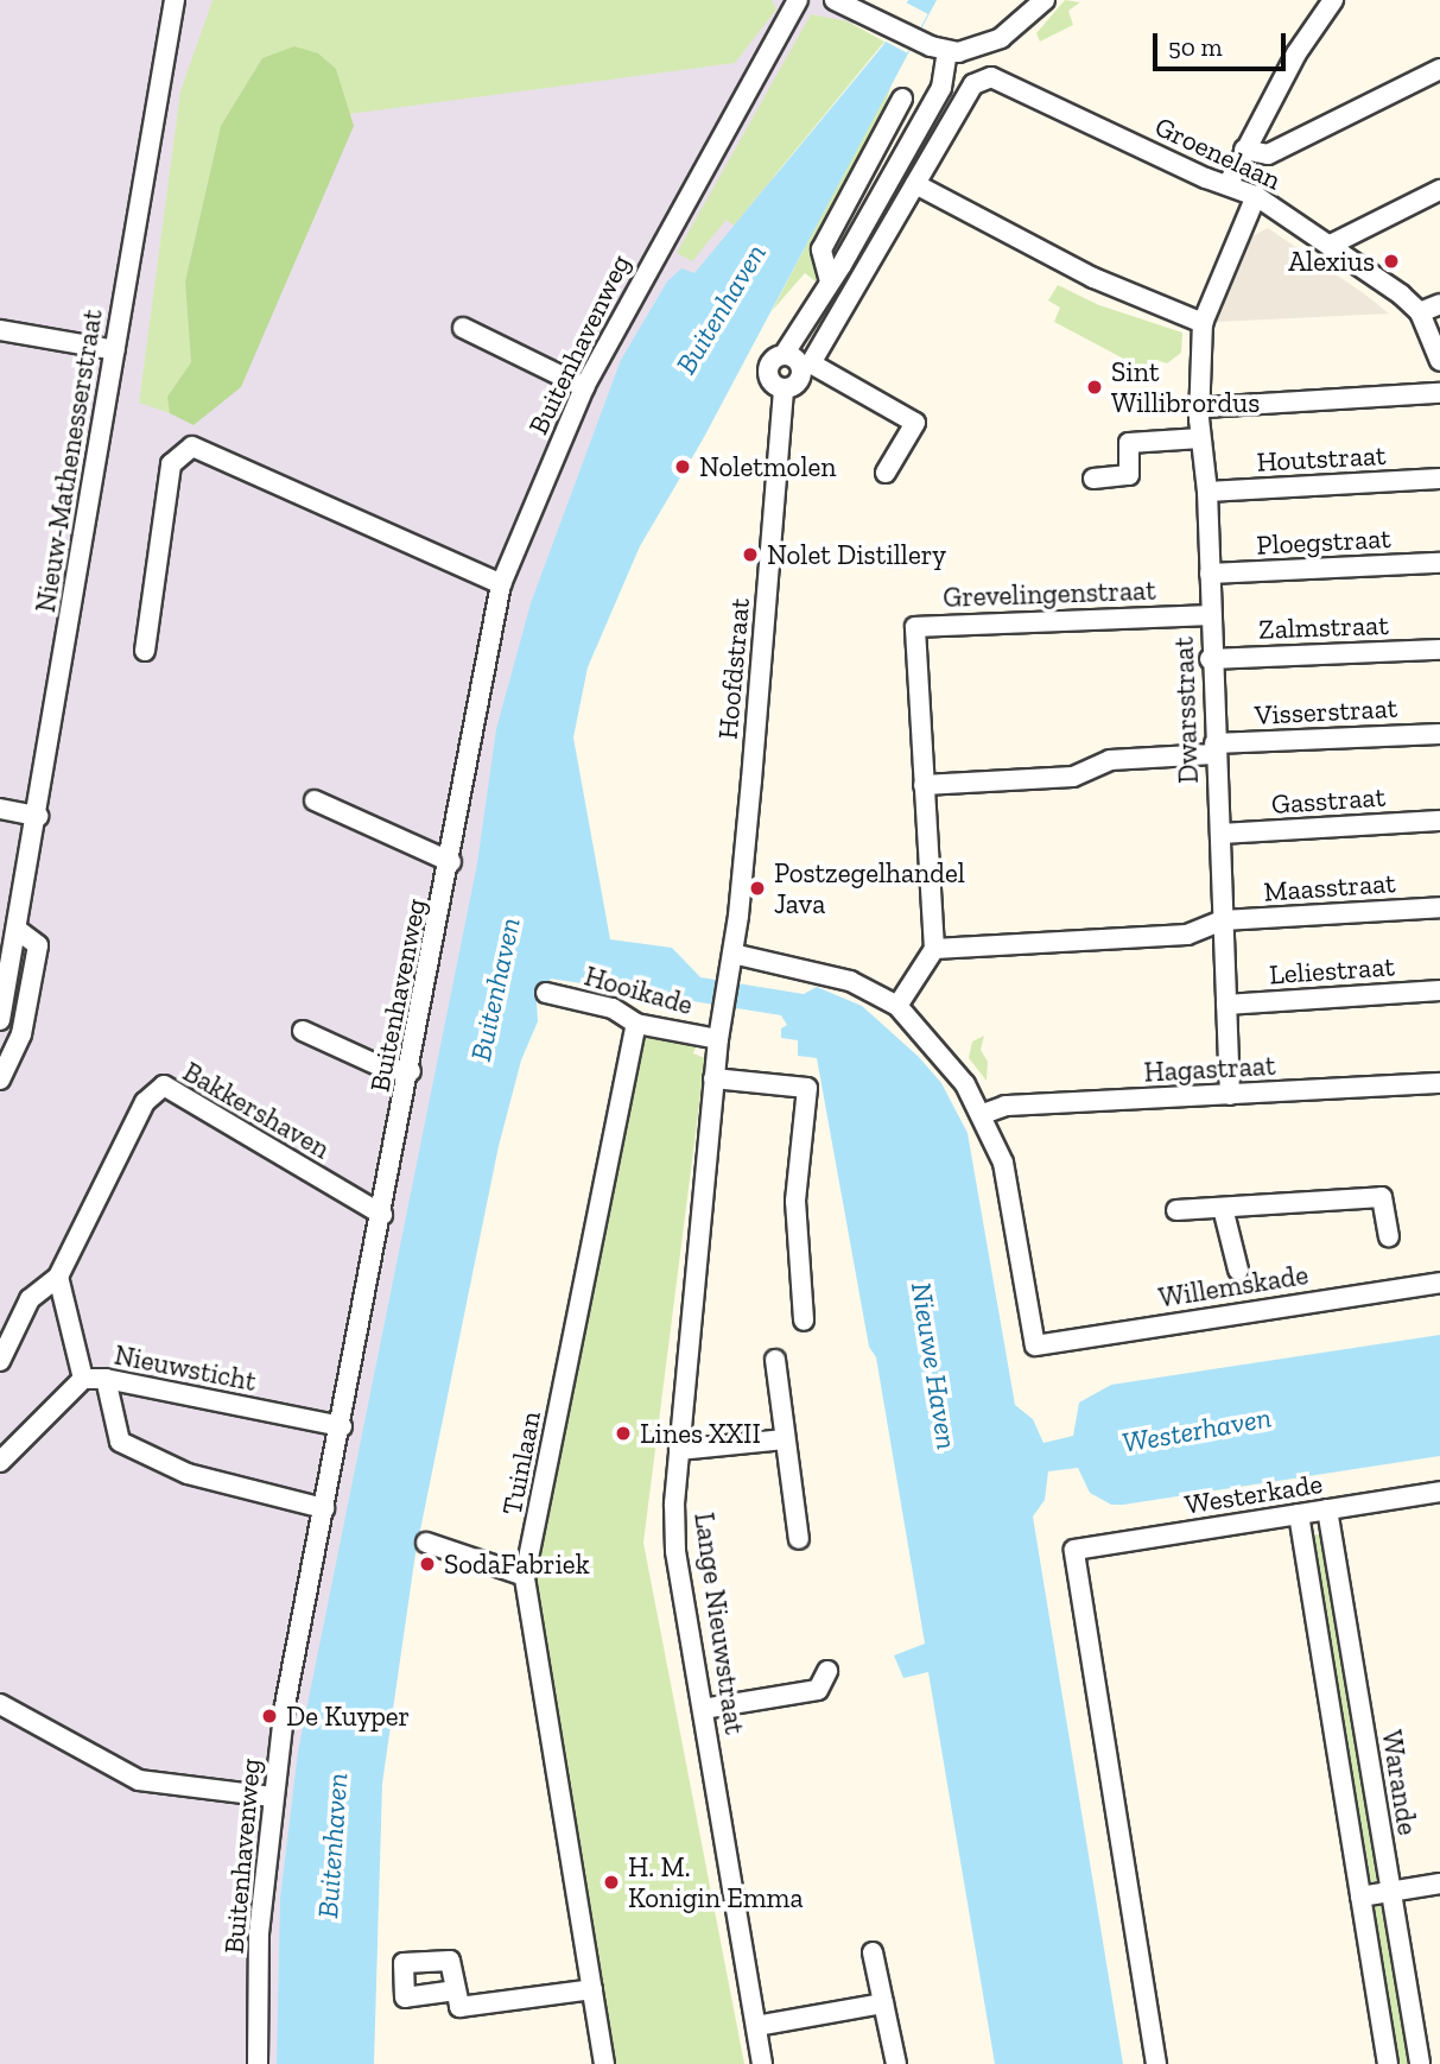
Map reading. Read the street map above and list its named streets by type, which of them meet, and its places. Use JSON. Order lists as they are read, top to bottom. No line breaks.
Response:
{"streets":{"street":["Groenelaan","Buitenhavenweg","Houtstraat","Nieuw-Mathenesserstraat","Ploegstraat","Grevelingenstraat","Zalmstraat","Hoofdstraat","Dwarsstraat","Visserstraat","Gasstraat","Maasstraat","Leliestraat","Hooikade","Hagastraat","Bakkershaven","Willemskade","Nieuwsticht","Tuinlaan","Westerkade","Lange Nieuwstraat","Warande"]},"crossings":[["Buitenhavenweg","Bakkershaven"],["Buitenhavenweg","Nieuwsticht"],["Houtstraat","Dwarsstraat"],["Ploegstraat","Dwarsstraat"],["Grevelingenstraat","Dwarsstraat"],["Grevelingenstraat","Visserstraat"],["Grevelingenstraat","Maasstraat"],["Zalmstraat","Dwarsstraat"],["Hoofdstraat","Hooikade"],["Hoofdstraat","Lange Nieuwstraat"],["Dwarsstraat","Visserstraat"],["Dwarsstraat","Gasstraat"],["Dwarsstraat","Maasstraat"],["Dwarsstraat","Leliestraat"],["Dwarsstraat","Hagastraat"],["Hooikade","Tuinlaan"],["Hooikade","Lange Nieuwstraat"],["Hagastraat","Willemskade"],["Westerkade","Warande"]],"water":["Buitenhaven","Nieuwe Haven","Westerhaven"],"places":["Alexius","Sint Willibrordus","Noletmolen","Nolet Distillery","Postzegelhandel Java","Lines XXII","SodaFabriek","De Kuyper","H. M. Konigin Emma"],"scale_bar":"50 m"}
